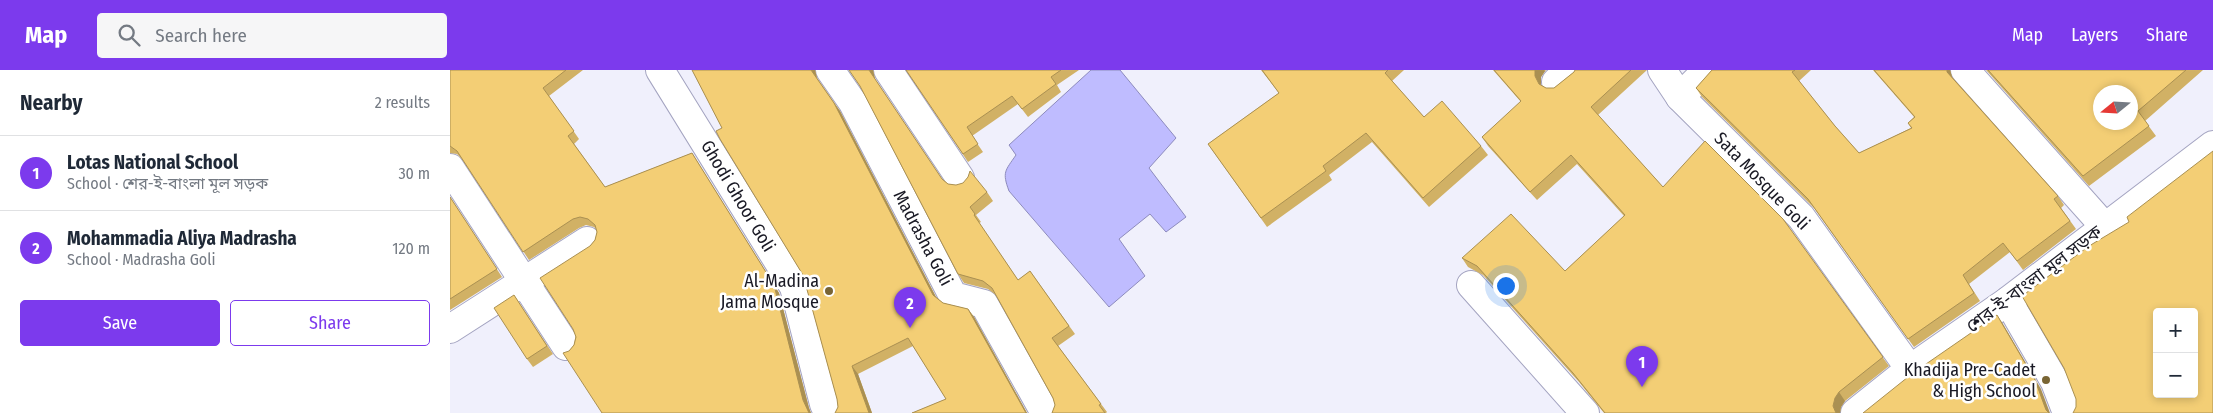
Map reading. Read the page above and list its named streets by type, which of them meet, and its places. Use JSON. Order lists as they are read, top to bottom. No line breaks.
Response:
{"streets":{"street":["Sata Mosque Goli","Ghodi Ghoor Goli","Madrasha Goli","শের-ই-বাংলা মূল সড়ক"]},"crossings":[["Sata Mosque Goli","শের-ই-বাংলা মূল সড়ক"]],"places":["Al-Madina Jama Mosque","Khadija Pre-Cadet & High School"],"north":"left","page":{"header":"Map","search":"Search here","nav":["Map","Layers","Share"],"heading":["Nearby","2 results"],"list":[{"mark":"1","name":"Lotas National School","note":"School · শের-ই-বাংলা মূল সড়ক","value":"30 m"},{"mark":"2","name":"Mohammadia Aliya Madrasha","note":"School · Madrasha Goli","value":"120 m"}],"buttons":["Save","Share"],"pins":["2","1"],"map_buttons":["+","−"]}}
